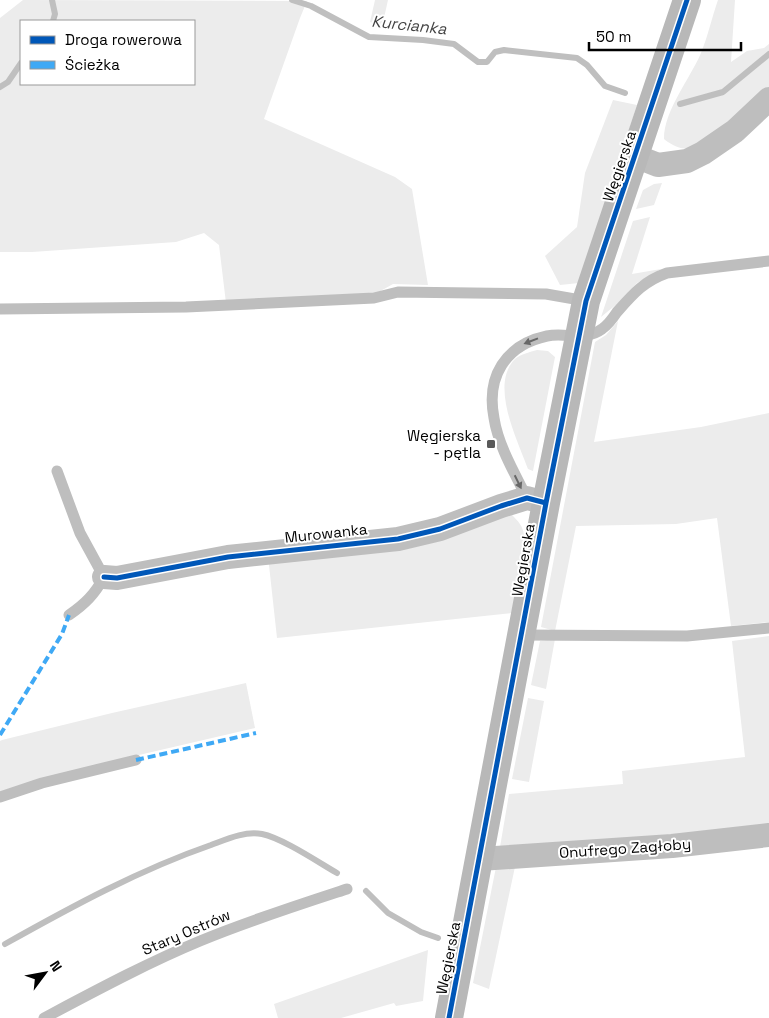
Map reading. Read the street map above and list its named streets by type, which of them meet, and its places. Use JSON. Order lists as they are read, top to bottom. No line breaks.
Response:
{"streets":{"main road":["Węgierska"],"street":["Murowanka","Onufrego Zagłoby"],"lane":["Stary Ostrów"]},"crossings":[["Węgierska","Murowanka"],["Węgierska","Onufrego Zagłoby"]],"water":["Kurcianka"],"places":{"transit":["Węgierska - pętla"]},"legend":["Droga rowerowa","Ścieżka"],"scale_bar":"50 m","north":"top right"}
